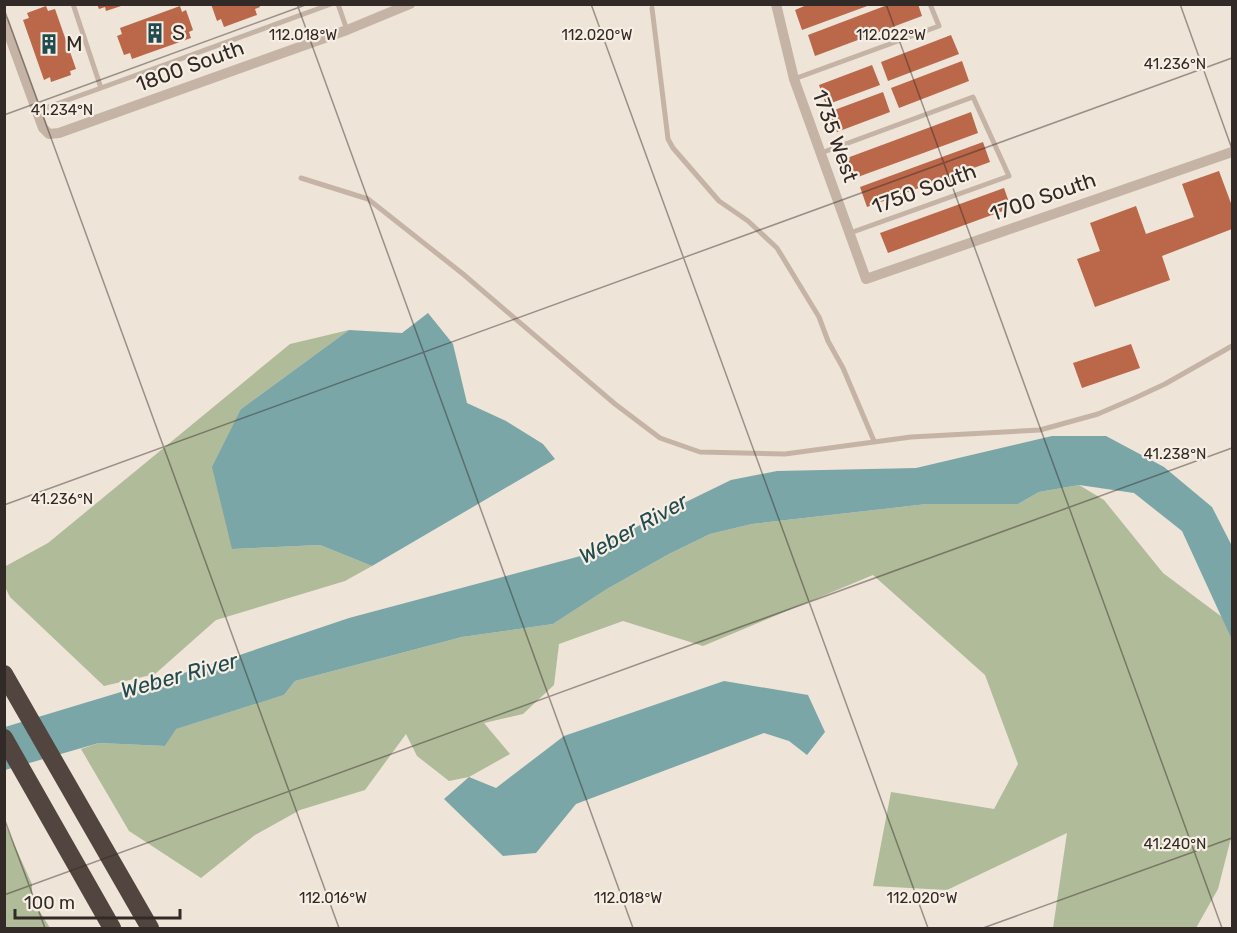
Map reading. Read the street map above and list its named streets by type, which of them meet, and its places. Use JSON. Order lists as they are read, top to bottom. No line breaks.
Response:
{"streets":{"street":["1800 South","1735 West","1700 South"],"lane":["1750 South"]},"crossings":[["1735 West","1750 South"],["1735 West","1700 South"]],"water":["Weber River"],"places":{"building":["S","M"]},"scale_bar":"100 m","coordinates":["112.018°W","112.022°W","112.020°W","41.236°N","41.234°N","41.238°N","41.240°N","112.016°W"]}
